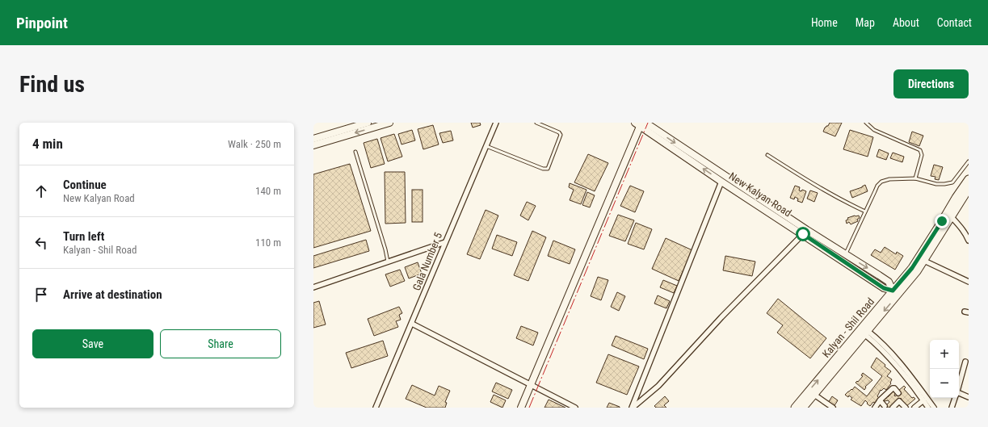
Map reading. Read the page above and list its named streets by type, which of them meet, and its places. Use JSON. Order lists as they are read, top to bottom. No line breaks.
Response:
{"streets":{"main road":["Kalyan - Shil Road"],"street":["New Kalyan Road","Gala Number 5"]},"crossings":[["New Kalyan Road","Kalyan - Shil Road"]],"page":{"header":"Pinpoint","nav":["Home","Map","About","Contact"],"buttons":["Directions",["Save","Share"]],"title":"Find us","heading":["4 min","Walk · 250 m"],"list":[["Continue","New Kalyan Road","140 m"],["Turn left","Kalyan - Shil Road","110 m"],"Arrive at destination"],"map_buttons":["+","−"]}}
